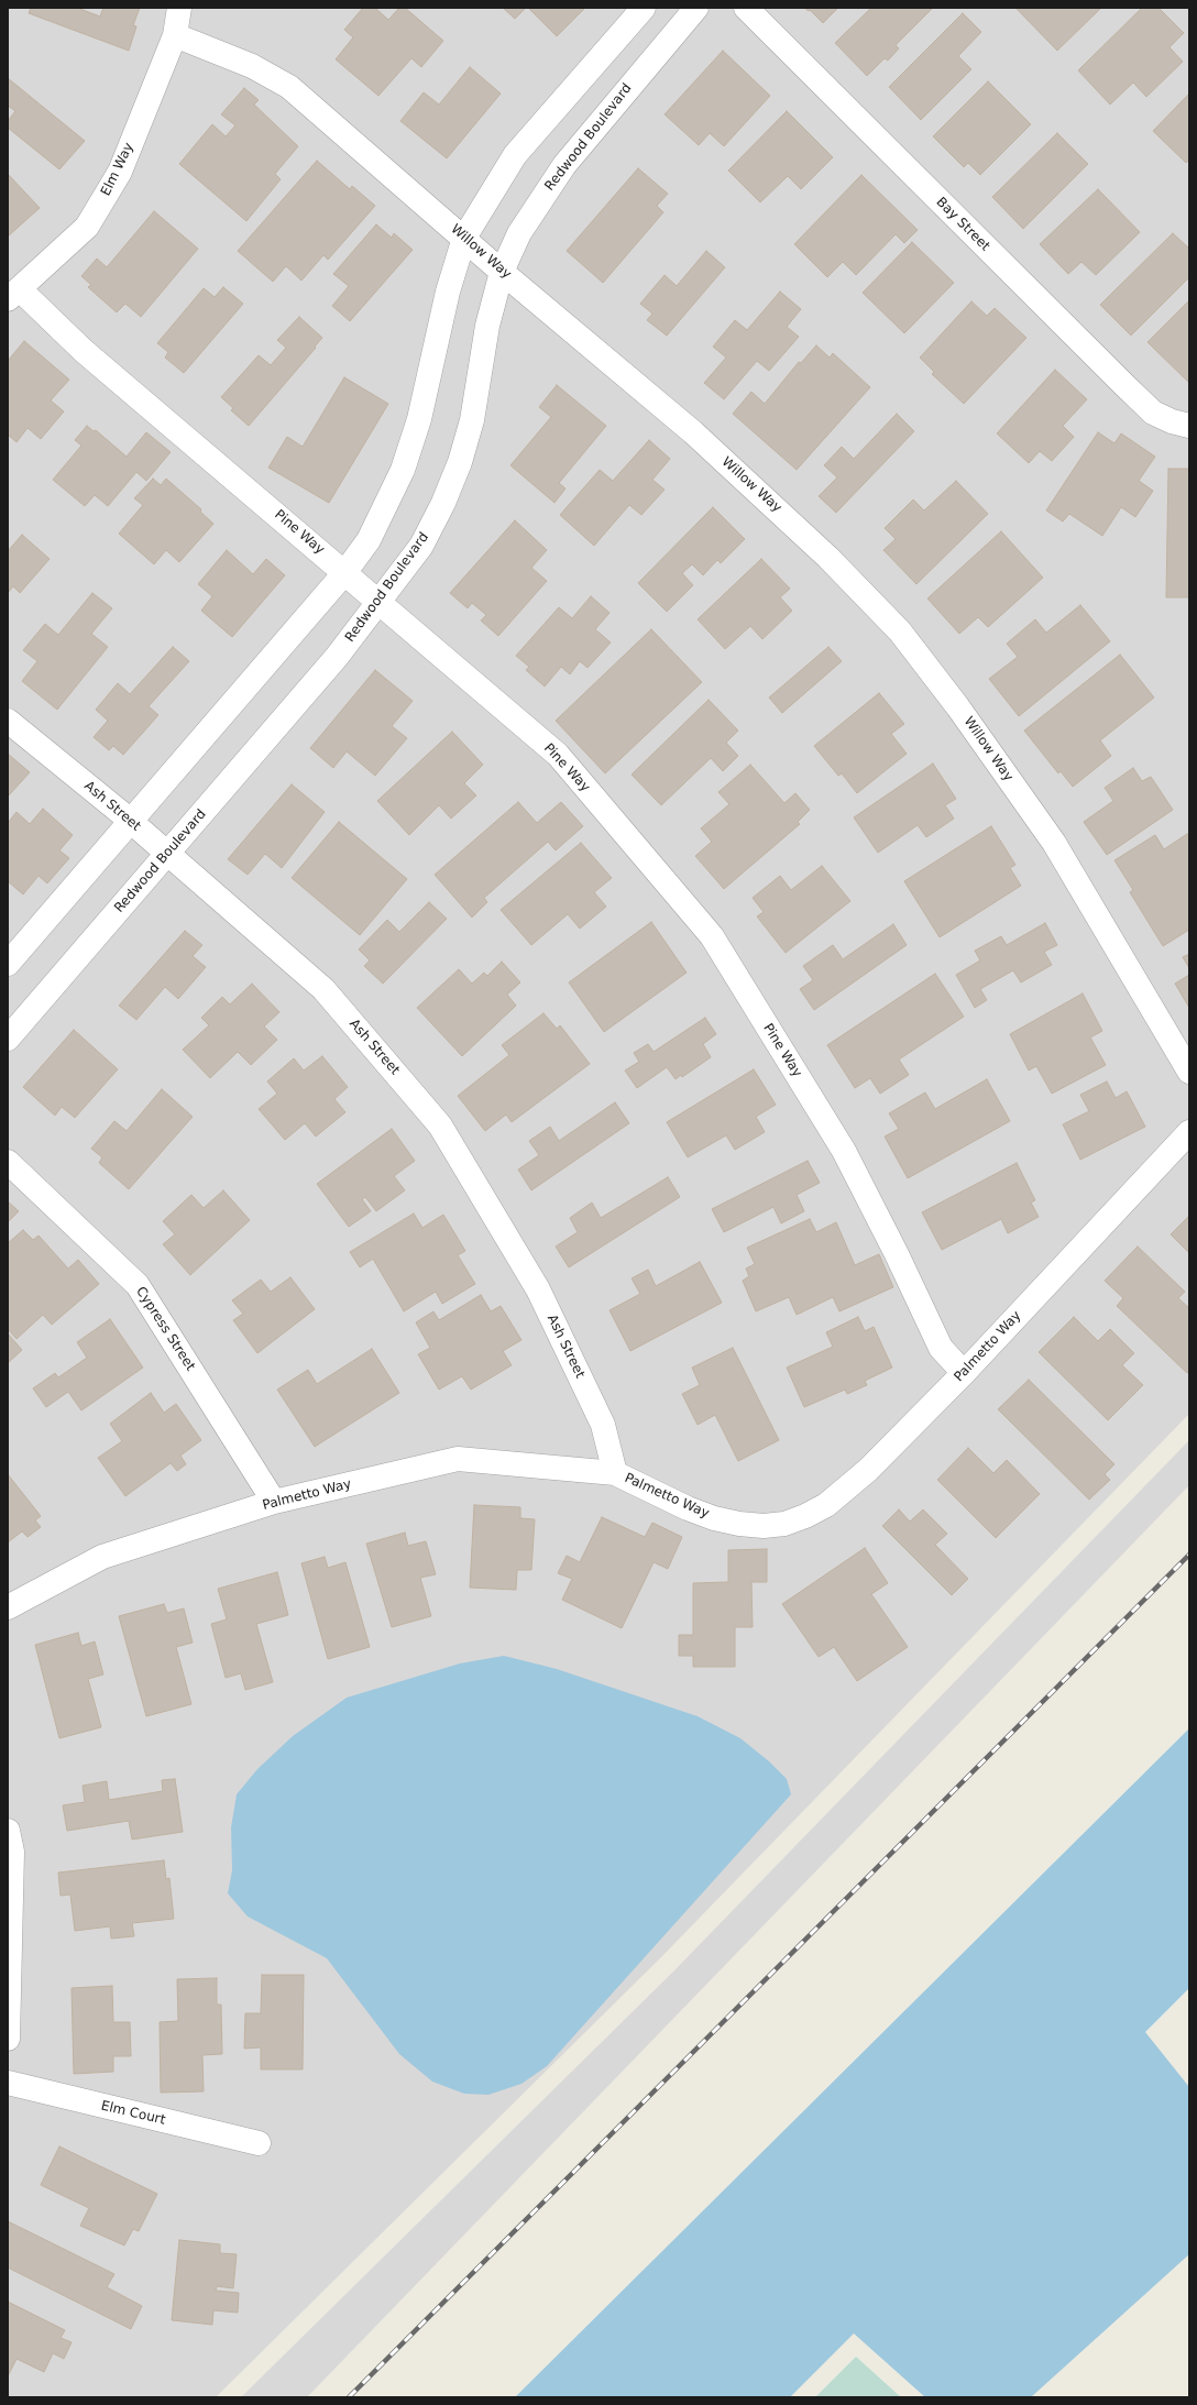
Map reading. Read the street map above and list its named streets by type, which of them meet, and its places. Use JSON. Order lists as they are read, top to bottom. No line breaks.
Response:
{"streets":{"street":["Redwood Boulevard","Elm Way","Bay Street","Willow Way","Pine Way","Ash Street","Cypress Street","Palmetto Way","Elm Court"]},"crossings":[["Redwood Boulevard","Willow Way"],["Redwood Boulevard","Pine Way"],["Redwood Boulevard","Ash Street"],["Elm Way","Willow Way"],["Elm Way","Pine Way"],["Pine Way","Palmetto Way"],["Ash Street","Palmetto Way"],["Cypress Street","Palmetto Way"]]}
